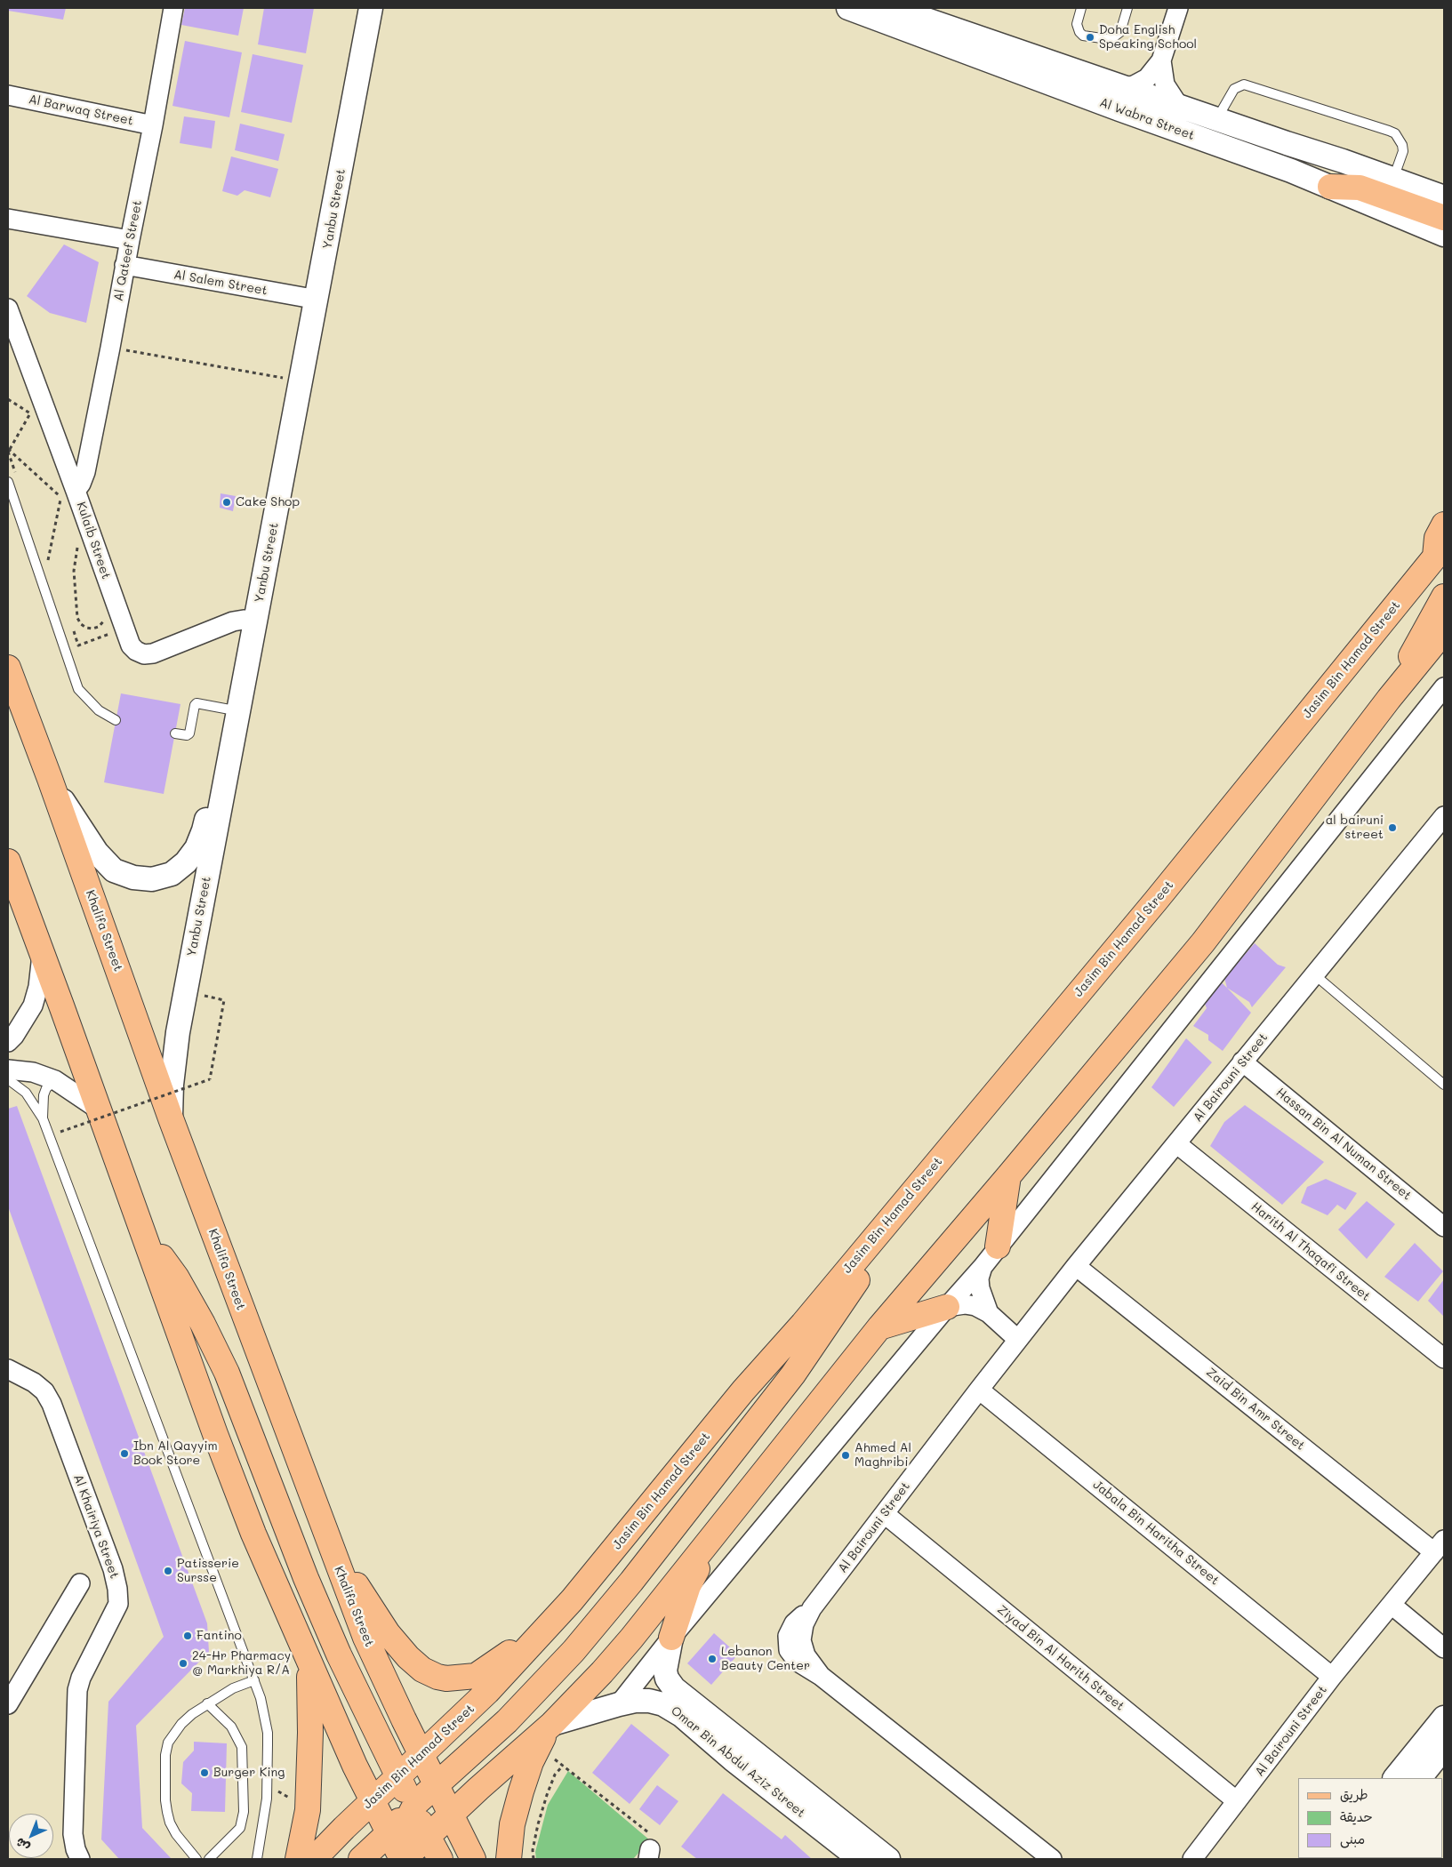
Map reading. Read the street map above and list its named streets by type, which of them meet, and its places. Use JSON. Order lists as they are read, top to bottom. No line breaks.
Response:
{"streets":{"main road":["Jasim Bin Hamad Street","Khalifa Street"],"street":["Al Barwaq Street","Al Wabra Street","Yanbu Street","Al Qateef Street","Al Salem Street","Kulaib Street","Al Bairouni Street","Hassan Bin Al Numan Street","Harith Al Thaqafi Street","Zaid Bin Amr Street","Al Khairiya Street","Jabala Bin Haritha Street","Ziyad Bin Al Harith Street","Omar Bin Abdul Aziz Street"]},"crossings":[["Al Barwaq Street","Al Qateef Street"],["Yanbu Street","Al Salem Street"],["Yanbu Street","Kulaib Street"],["Yanbu Street","Khalifa Street"],["Al Qateef Street","Al Salem Street"],["Al Qateef Street","Kulaib Street"],["Jasim Bin Hamad Street","Khalifa Street"],["Al Bairouni Street","Hassan Bin Al Numan Street"],["Al Bairouni Street","Harith Al Thaqafi Street"],["Al Bairouni Street","Zaid Bin Amr Street"],["Al Bairouni Street","Jabala Bin Haritha Street"],["Al Bairouni Street","Ziyad Bin Al Harith Street"]],"places":["Doha English Speaking School","Cake Shop","al bairuni street","Ibn Al Qayyim Book Store","Ahmed Al Maghribi","Patisserie Sursse","Fantino","Lebanon Beauty Center","24-Hr Pharmacy @ Markhiya R/A","Burger King"],"legend":["طريق","حديقة","مبنى"],"north":"bottom left"}
